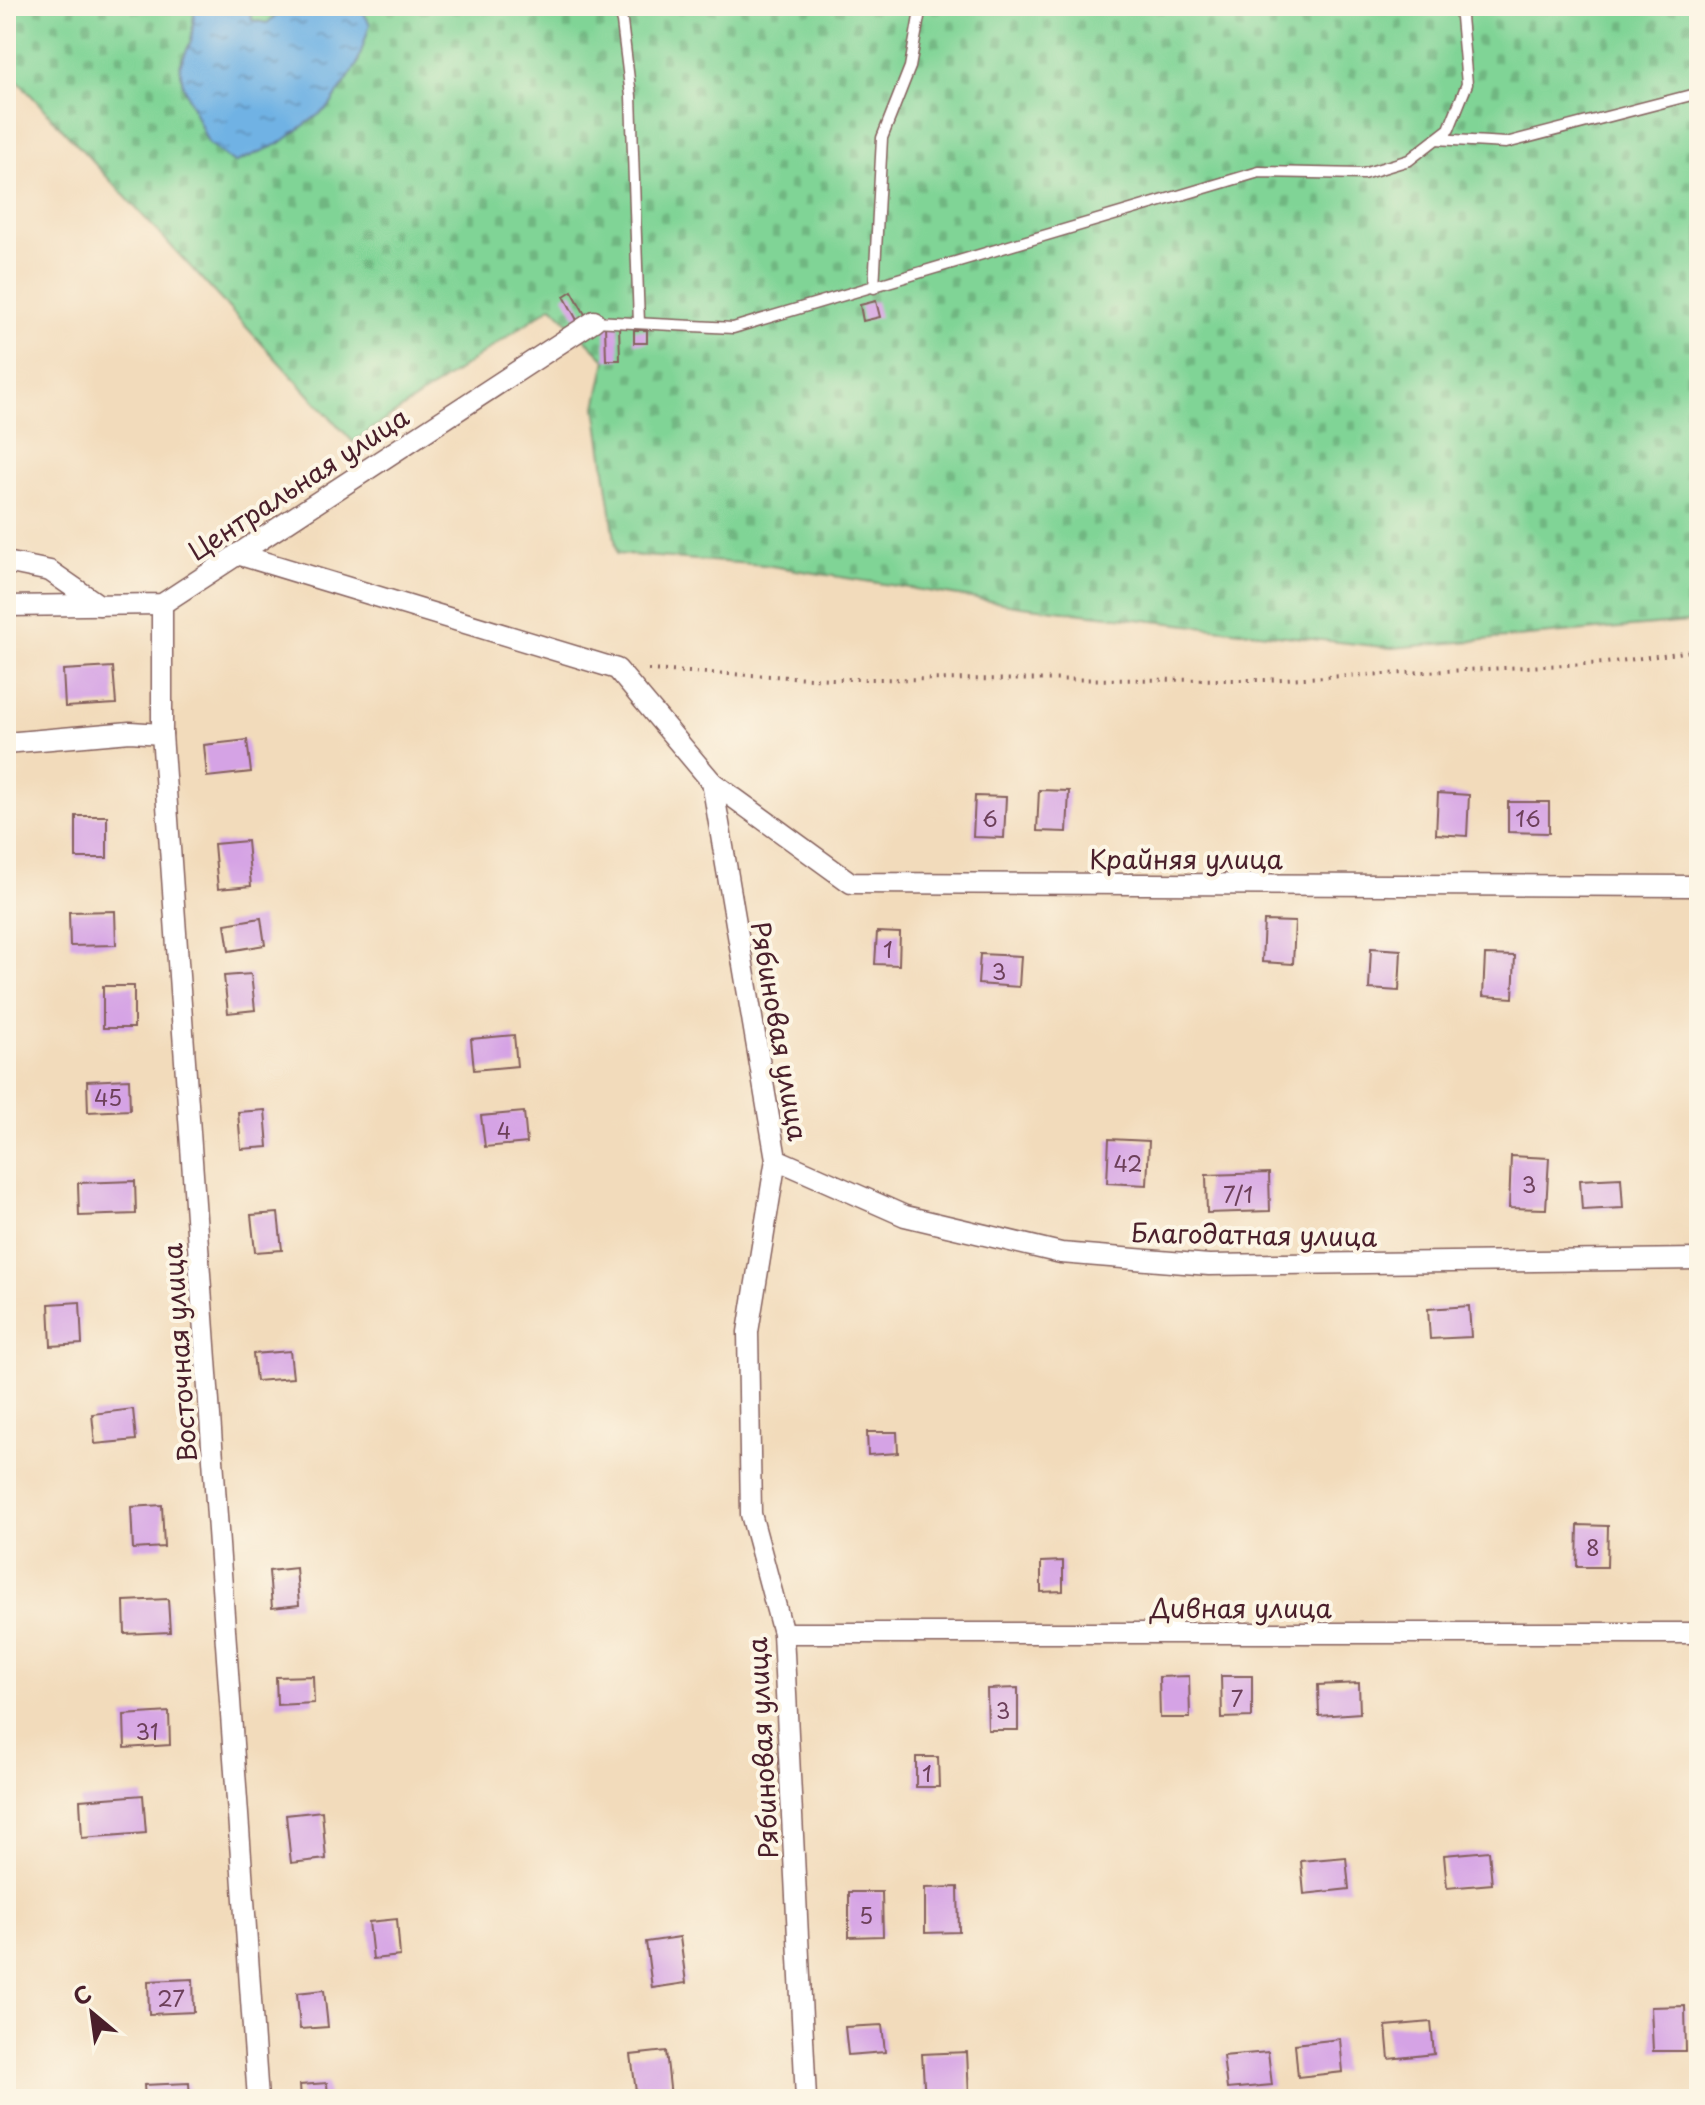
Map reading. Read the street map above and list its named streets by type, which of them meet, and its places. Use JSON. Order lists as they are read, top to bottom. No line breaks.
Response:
{"streets":{"street":["Центральная улица","Крайняя улица","Рябиновая улица","Благодатная улица","Восточная улица","Дивная улица"]},"crossings":[["Центральная улица","Восточная улица"],["Крайняя улица","Рябиновая улица"],["Рябиновая улица","Благодатная улица"],["Рябиновая улица","Дивная улица"]],"house_numbers":["6","16","1","3","45","4","42","3","7/1","8","7","3","31","1","5","27"],"north":"top left"}
